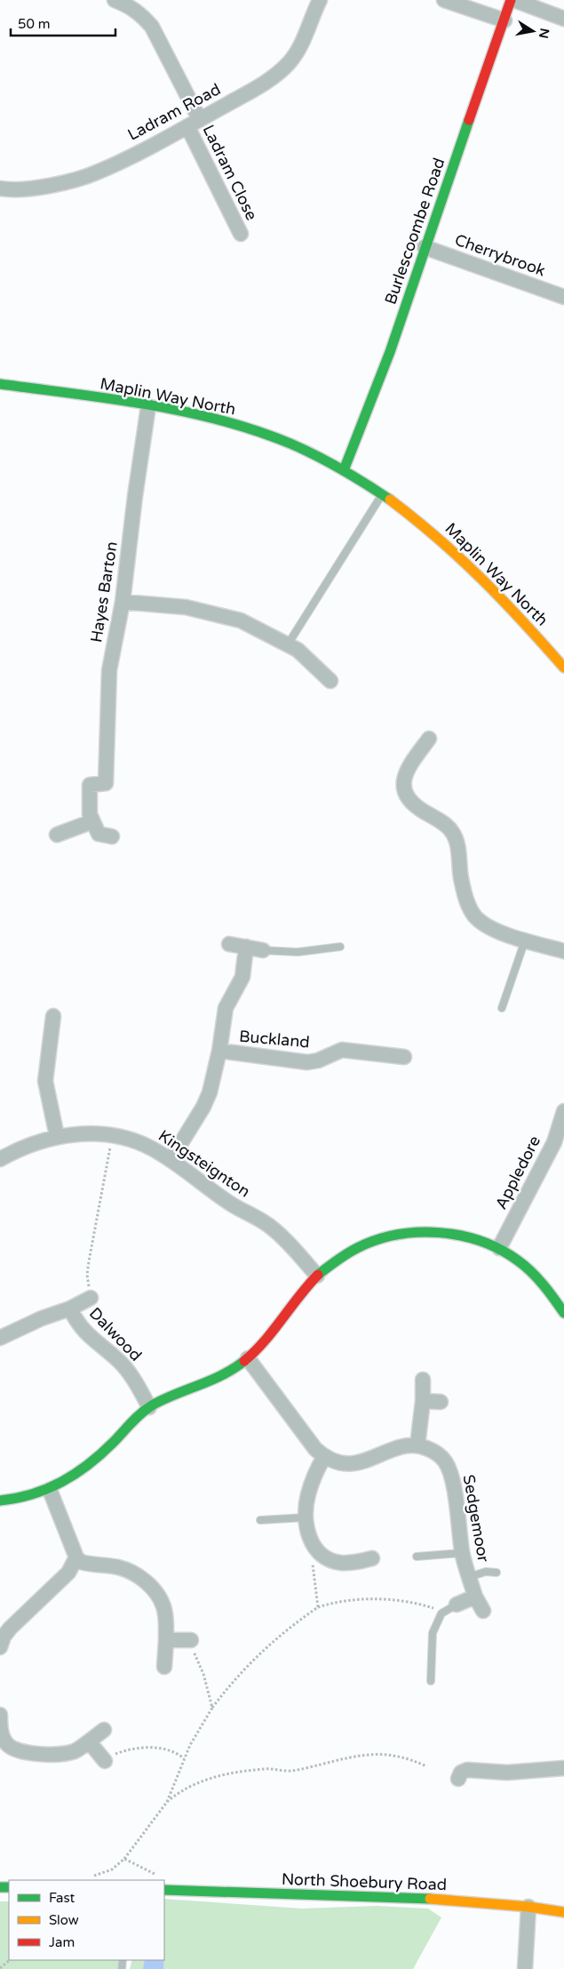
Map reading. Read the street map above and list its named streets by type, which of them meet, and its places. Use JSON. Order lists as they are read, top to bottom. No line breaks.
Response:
{"streets":{"street":["Ladram Road","Ladram Close","Burlescoombe Road","Cherrybrook","Maplin Way North","Hayes Barton","Buckland","Kingsteignton","Appledore","Dalwood","Sedgemoor","North Shoebury Road"]},"crossings":[["Ladram Road","Ladram Close"],["Burlescoombe Road","Cherrybrook"],["Burlescoombe Road","Maplin Way North"],["Maplin Way North","Hayes Barton"],["Buckland","Kingsteignton"]],"legend":["Fast","Slow","Jam"],"scale_bar":"50 m","north":"right"}
